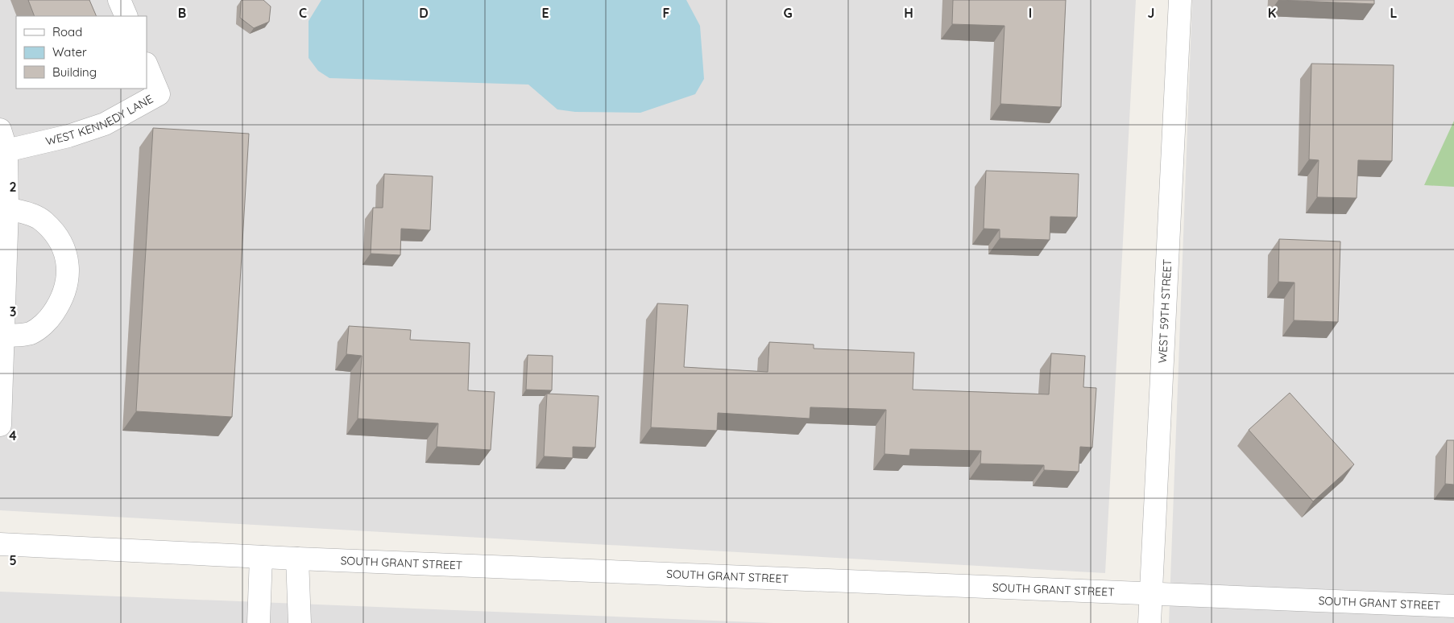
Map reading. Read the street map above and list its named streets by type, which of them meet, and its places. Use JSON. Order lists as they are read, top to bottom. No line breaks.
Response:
{"streets":{"street":["WEST KENNEDY LANE","WEST 59TH STREET","SOUTH GRANT STREET"]},"crossings":[["WEST 59TH STREET","SOUTH GRANT STREET"]],"legend":["Road","Water","Building"],"grid":{"columns":["B","C","D","E","F","G","H","I","J","K","L"],"rows":["2","3","4","5"]}}
